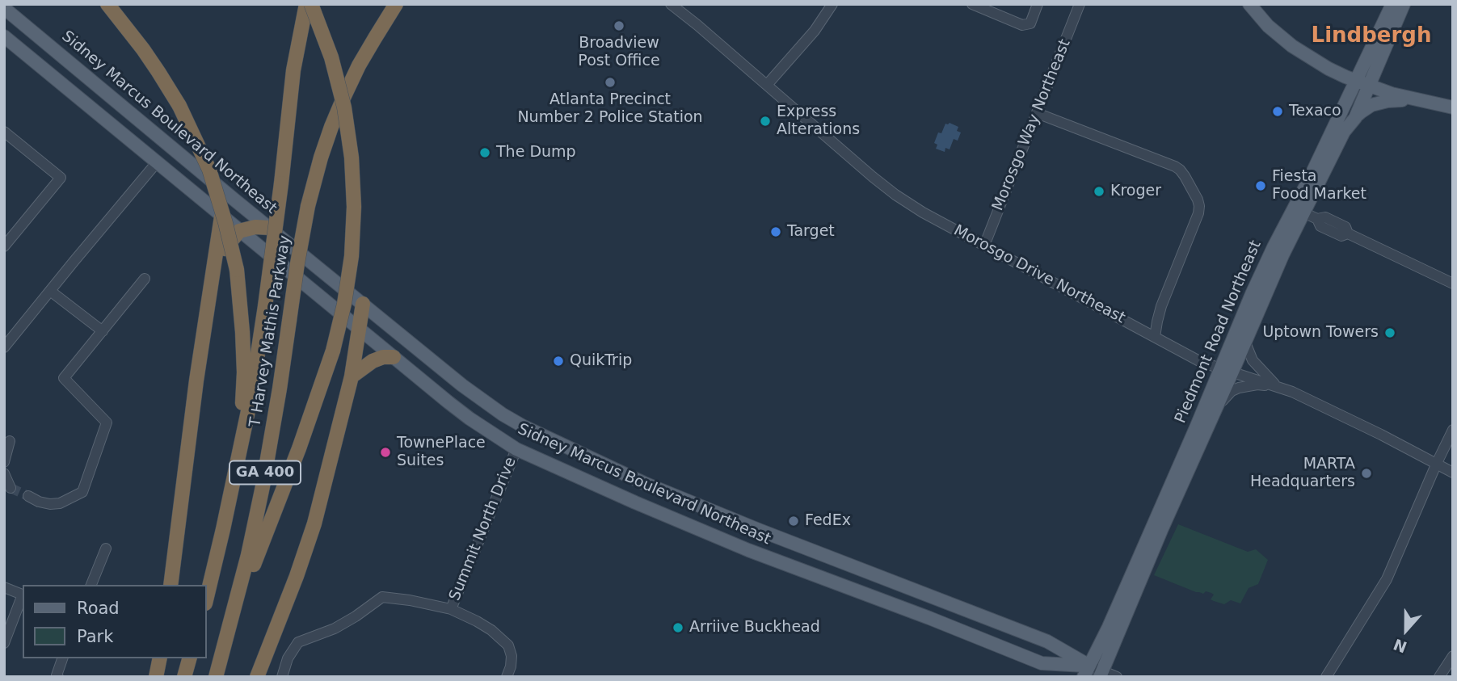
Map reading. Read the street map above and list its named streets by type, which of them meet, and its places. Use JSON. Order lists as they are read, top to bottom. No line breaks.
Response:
{"streets":{"highway":["T Harvey Mathis Parkway","GA 400"],"main road":["Sidney Marcus Boulevard Northeast","Piedmont Road Northeast"],"street":["Morosgo Way Northeast","Morosgo Drive Northeast","Summit North Drive"]},"crossings":[["Sidney Marcus Boulevard Northeast","Piedmont Road Northeast"],["Sidney Marcus Boulevard Northeast","Summit North Drive"],["Morosgo Way Northeast","Morosgo Drive Northeast"],["Morosgo Drive Northeast","Piedmont Road Northeast"]],"districts":["Lindbergh"],"places":["Broadview Post Office","Atlanta Precinct Number 2 Police Station","Texaco","Express Alterations","The Dump","Fiesta Food Market","Kroger","Target","Uptown Towers","QuikTrip","TownePlace Suites","MARTA Headquarters","FedEx","Arriive Buckhead"],"legend":["Road","Park"],"north":"bottom"}
